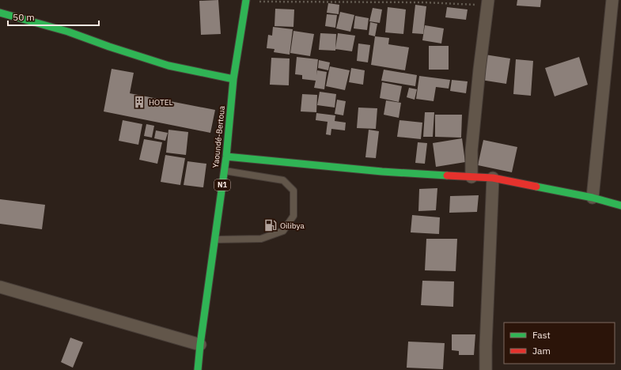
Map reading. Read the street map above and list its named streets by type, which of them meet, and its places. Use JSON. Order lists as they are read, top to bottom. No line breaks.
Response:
{"streets":{"main road":["Yaoundé-Bertoua","N1"]},"places":{"building":["HOTEL"],"fuel station":["Oilibya"]},"legend":["Fast","Jam"],"scale_bar":"50 m"}
